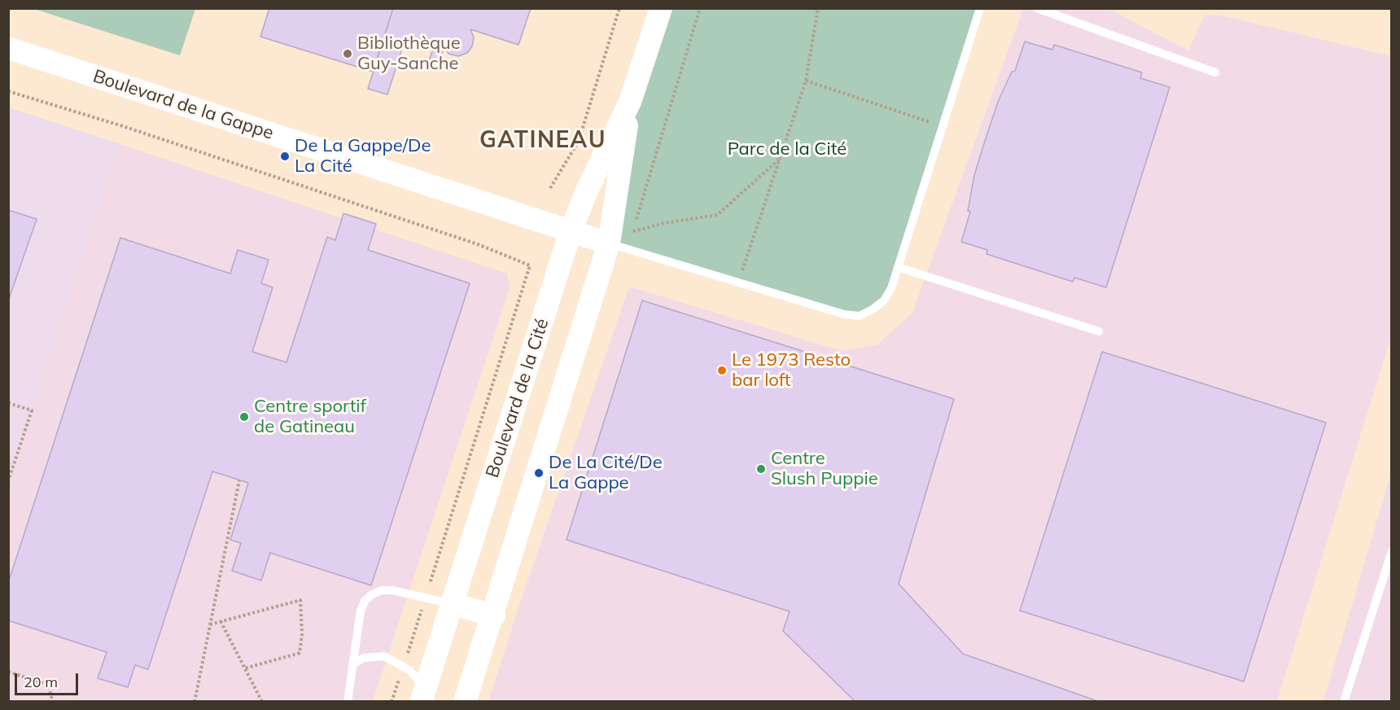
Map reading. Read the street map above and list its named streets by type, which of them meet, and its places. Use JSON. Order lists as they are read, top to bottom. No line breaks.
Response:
{"streets":{"street":["Boulevard de la Gappe","Boulevard de la Cité"]},"crossings":[["Boulevard de la Gappe","Boulevard de la Cité"]],"districts":["GATINEAU"],"parks":["Parc de la Cité"],"places":["Bibliothèque Guy-Sanche","De La Gappe/De La Cité","Le 1973 Resto bar loft","Centre sportif de Gatineau","Centre Slush Puppie","De La Cité/De La Gappe"],"scale_bar":"20 m"}
